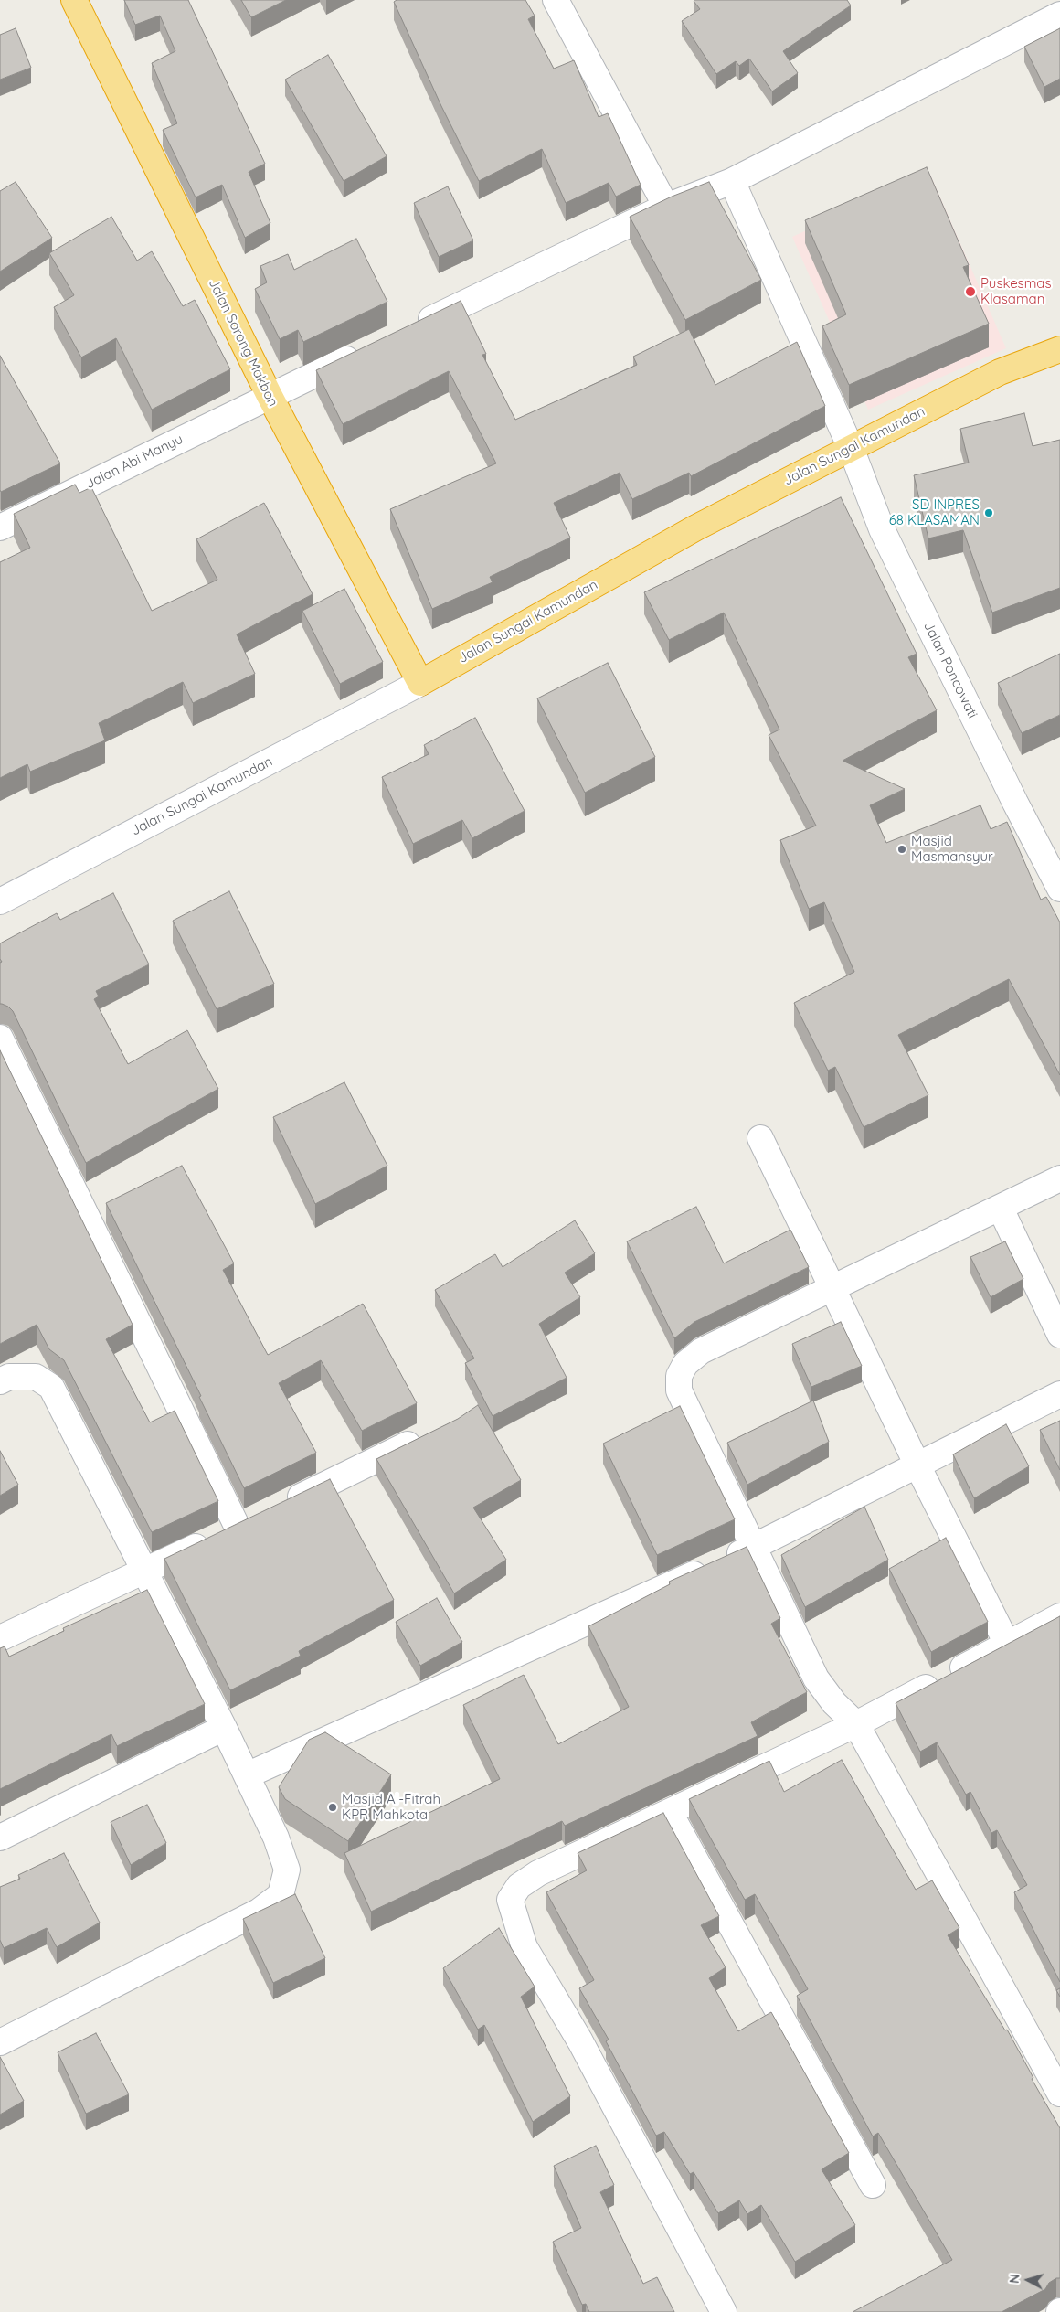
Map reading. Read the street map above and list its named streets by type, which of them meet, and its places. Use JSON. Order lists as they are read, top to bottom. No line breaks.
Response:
{"streets":{"highway":["Jalan Sorong Makbon","Jalan Sungai Kamundan"],"street":["Jalan Abi Manyu","Jalan Poncowati"]},"crossings":[["Jalan Sorong Makbon","Jalan Sungai Kamundan"],["Jalan Sorong Makbon","Jalan Abi Manyu"],["Jalan Sungai Kamundan","Jalan Poncowati"]],"places":["Puskesmas Klasaman","SD INPRES 68 KLASAMAN","Masjid Masmansyur","Masjid Al-Fitrah KPR Mahkota"],"north":"left"}
